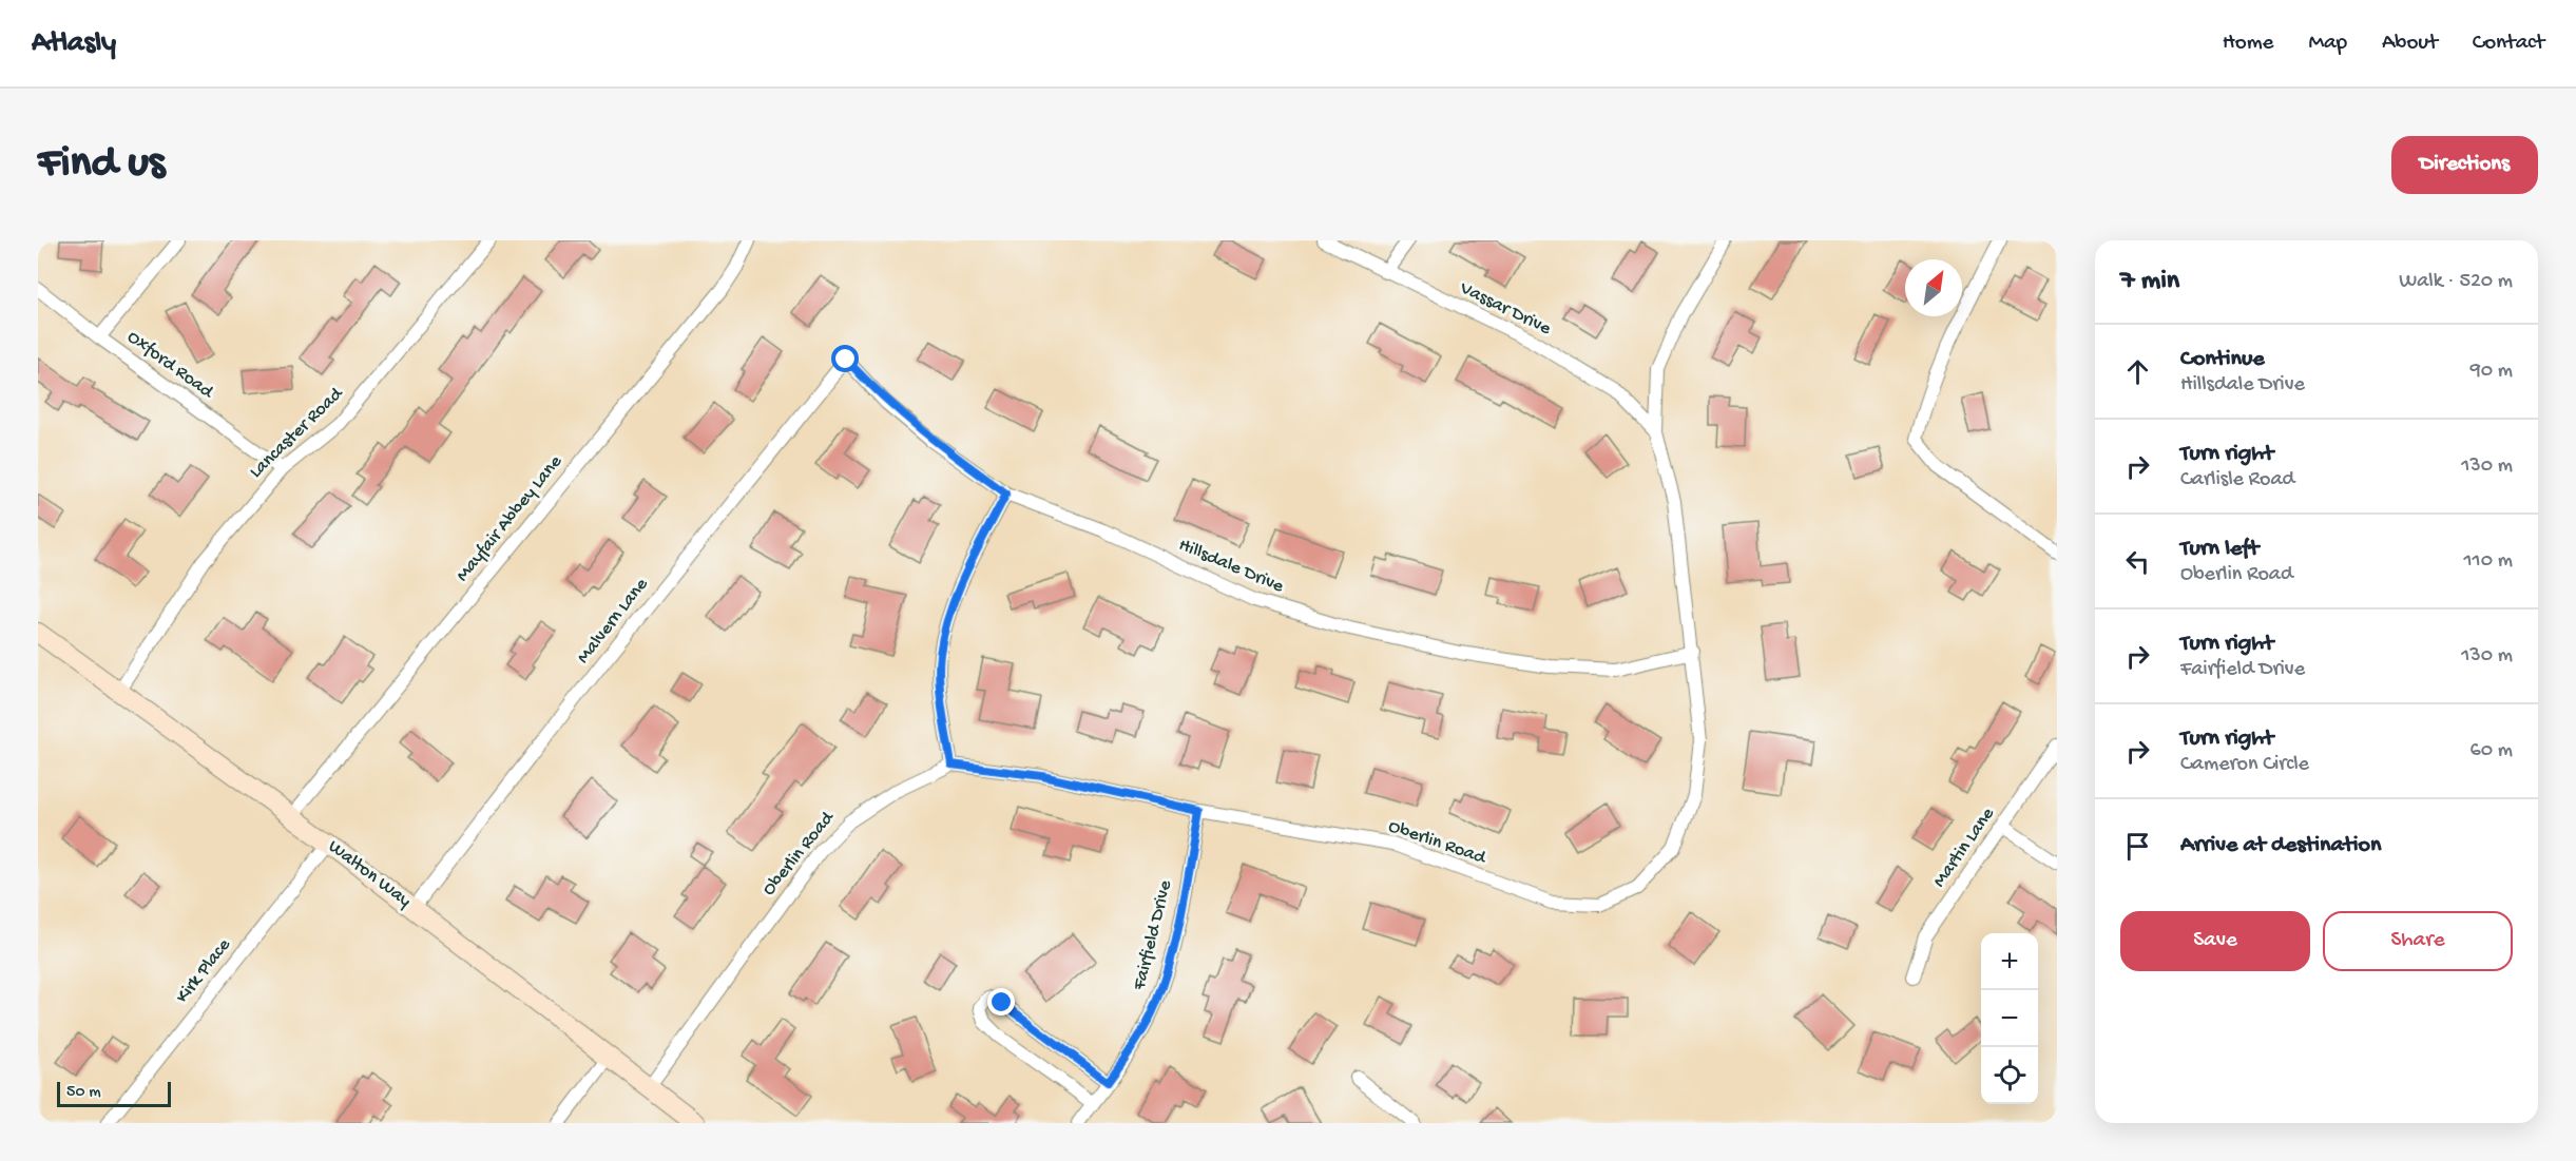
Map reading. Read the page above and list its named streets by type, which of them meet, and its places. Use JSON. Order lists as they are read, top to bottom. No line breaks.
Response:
{"streets":{"main road":["Walton Way"],"street":["Vassar Drive","Oxford Road","Lancaster Road","Mayfair Abbey Lane","Hillsdale Drive","Malvern Lane","Oberlin Road","Martin Lane","Fairfield Drive","Kirk Place"]},"crossings":[["Vassar Drive","Oberlin Road"],["Oxford Road","Lancaster Road"],["Lancaster Road","Walton Way"],["Mayfair Abbey Lane","Walton Way"],["Hillsdale Drive","Malvern Lane"],["Hillsdale Drive","Oberlin Road"],["Malvern Lane","Walton Way"],["Oberlin Road","Walton Way"],["Oberlin Road","Fairfield Drive"],["Walton Way","Kirk Place"]],"scale_bar":"50 m","north":"top right","page":{"header":"Atlasly","nav":["Home","Map","About","Contact"],"buttons":["Directions",["Save","Share"]],"title":"Find us","heading":["7 min","Walk · 520 m"],"list":[["Continue","Hillsdale Drive","90 m"],["Turn right","Carlisle Road","130 m"],["Turn left","Oberlin Road","110 m"],["Turn right","Fairfield Drive","130 m"],["Turn right","Cameron Circle","60 m"],"Arrive at destination"],"map_buttons":["+","−"],"scale":"50 m"}}
